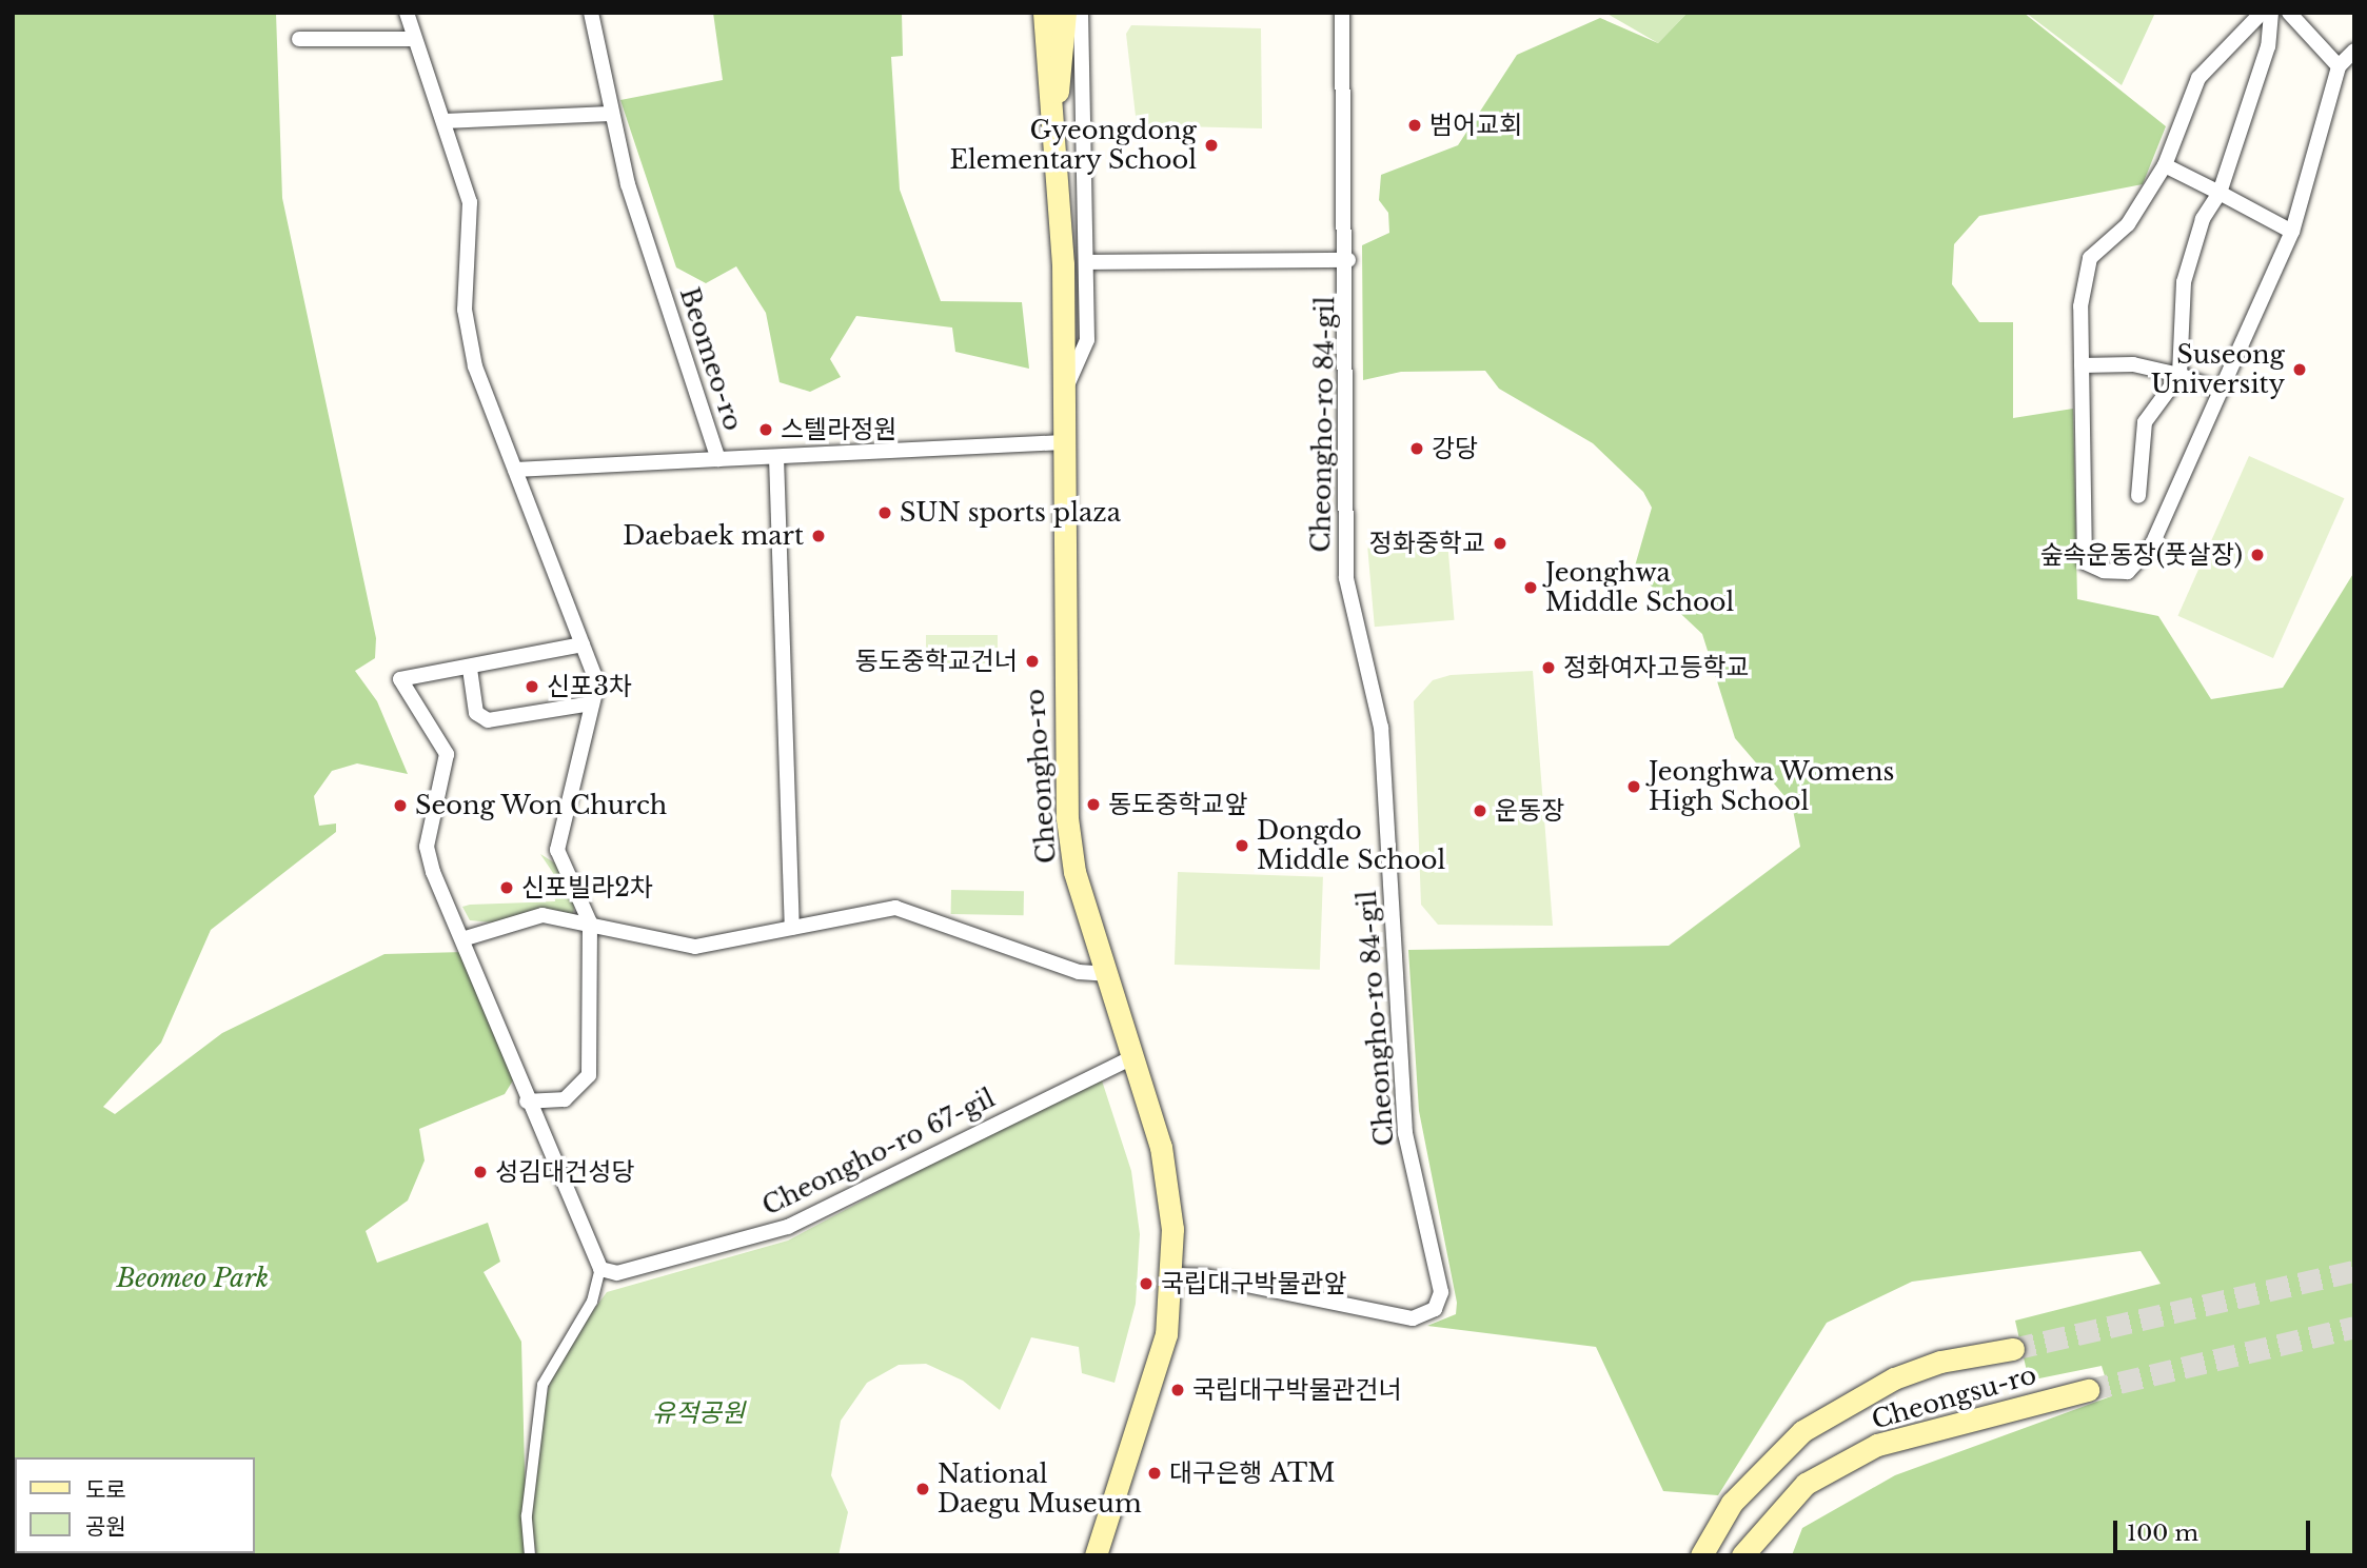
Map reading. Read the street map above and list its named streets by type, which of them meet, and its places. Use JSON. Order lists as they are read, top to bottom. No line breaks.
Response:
{"streets":{"main road":["Cheongho-ro","Cheongsu-ro"],"street":["Beomeo-ro","Cheongho-ro 84-gil","Cheongho-ro 67-gil"]},"crossings":[["Beomeo-ro","Cheongho-ro"],["Cheongho-ro 84-gil","Cheongho-ro"],["Cheongho-ro","Cheongho-ro 67-gil"]],"parks":["Beomeo Park","유적공원"],"places":["범어교회","Gyeongdong Elementary School","Suseong University","스텔라정원","강당","SUN sports plaza","Daebaek mart","정화중학교","숲속운동장(풋살장)","Jeonghwa Middle School","동도중학교건너","정화여자고등학교","신포3차","Jeonghwa Womens High School","동도중학교앞","Seong Won Church","운동장","Dongdo Middle School","신포빌라2차","성김대건성당","국립대구박물관앞","국립대구박물관건너","대구은행 ATM","National Daegu Museum"],"legend":["도로","공원"],"scale_bar":"100 m"}
